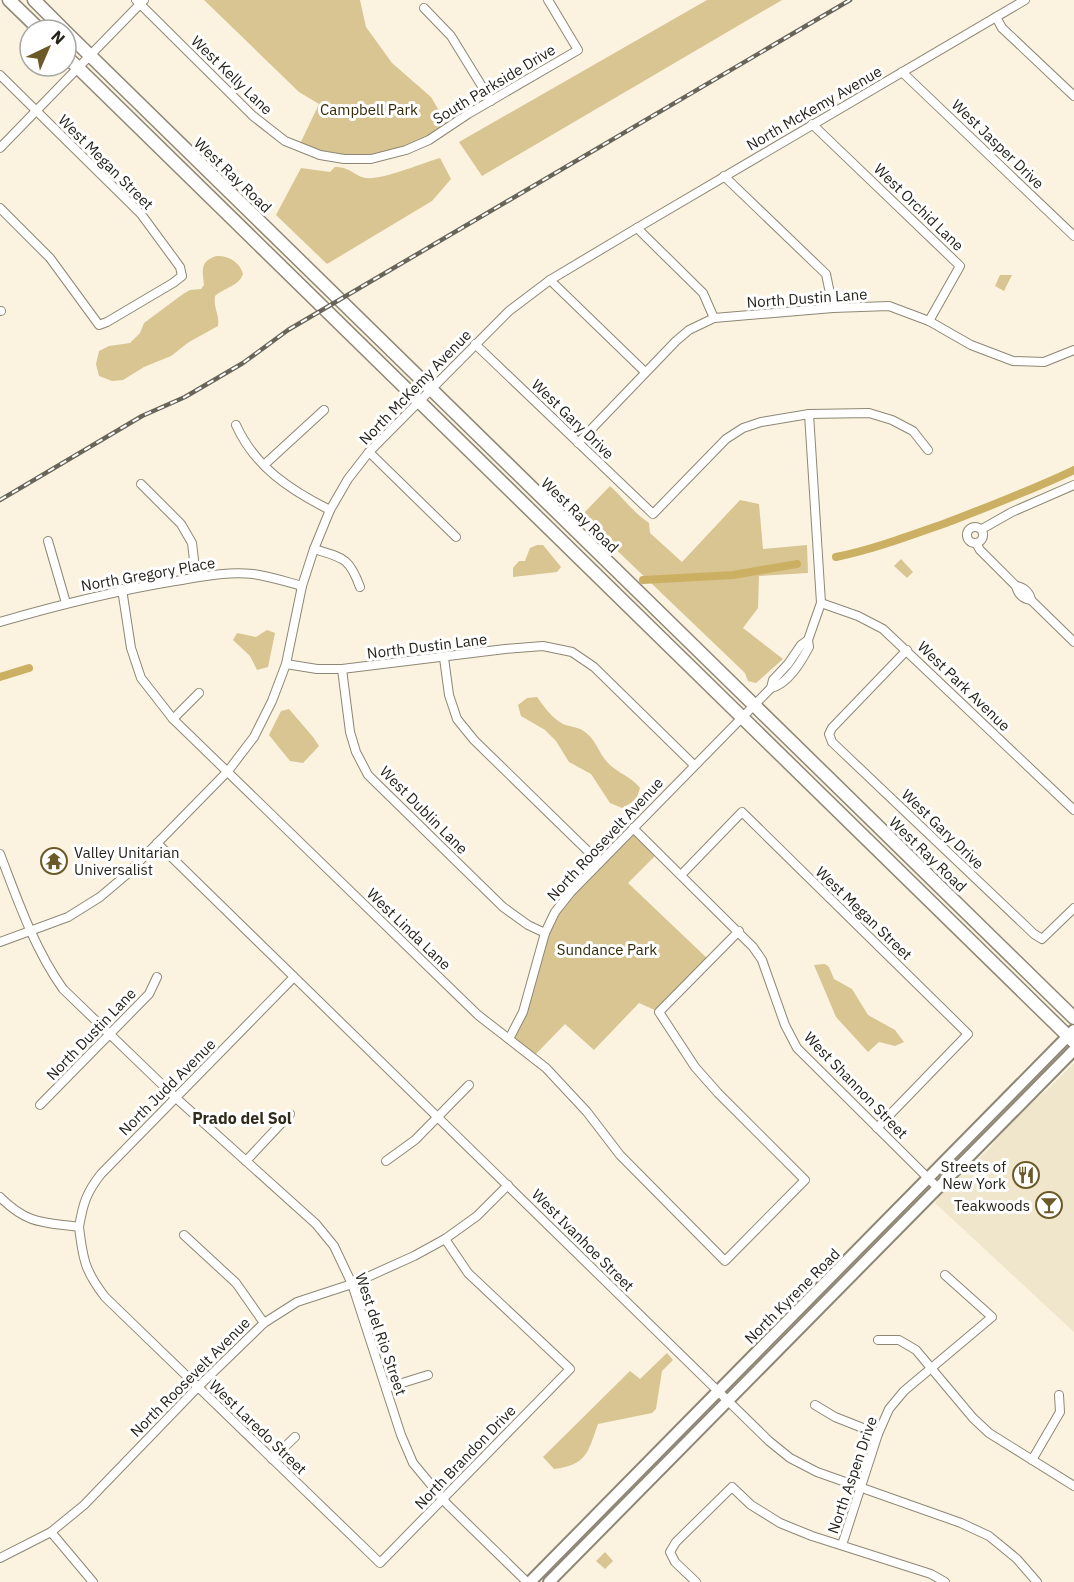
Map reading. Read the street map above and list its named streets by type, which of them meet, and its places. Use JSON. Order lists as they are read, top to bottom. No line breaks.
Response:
{"streets":{"main road":["West Ray Road","North Kyrene Road"],"street":["West Kelly Lane","South Parkside Drive","North McKemy Avenue","West Jasper Drive","West Megan Street","West Orchid Lane","North Dustin Lane","West Gary Drive","North Gregory Place","West Park Avenue","West Dublin Lane","North Roosevelt Avenue","West Linda Lane","West Shannon Street","North Judd Avenue","West Ivanhoe Street","West del Rio Street","West Laredo Street","North Brandon Drive","North Aspen Drive"]},"crossings":[["West Kelly Lane","South Parkside Drive"],["North McKemy Avenue","West Jasper Drive"],["North McKemy Avenue","West Ray Road"],["North McKemy Avenue","West Orchid Lane"],["North McKemy Avenue","North Dustin Lane"],["North McKemy Avenue","West Gary Drive"],["North McKemy Avenue","North Gregory Place"],["North McKemy Avenue","West Linda Lane"],["North McKemy Avenue","West Ivanhoe Street"],["North McKemy Avenue","West del Rio Street"],["West Megan Street","West Shannon Street"],["West Ray Road","North Roosevelt Avenue"],["West Ray Road","North Kyrene Road"],["West Orchid Lane","North Dustin Lane"],["North Dustin Lane","West Gary Drive"],["North Dustin Lane","West Dublin Lane"],["North Dustin Lane","North Roosevelt Avenue"],["North Dustin Lane","West del Rio Street"],["West Gary Drive","West Park Avenue"],["West Gary Drive","North Roosevelt Avenue"],["North Gregory Place","West Linda Lane"],["West Park Avenue","North Roosevelt Avenue"],["West Dublin Lane","North Roosevelt Avenue"],["North Roosevelt Avenue","West Linda Lane"],["North Roosevelt Avenue","West Shannon Street"],["North Roosevelt Avenue","West Ivanhoe Street"],["North Roosevelt Avenue","West del Rio Street"],["North Roosevelt Avenue","West Laredo Street"],["North Roosevelt Avenue","North Brandon Drive"],["West Linda Lane","West Shannon Street"],["West Shannon Street","North Kyrene Road"],["North Judd Avenue","West Ivanhoe Street"],["North Judd Avenue","West del Rio Street"],["North Judd Avenue","West Laredo Street"],["West Ivanhoe Street","North Kyrene Road"],["West Ivanhoe Street","North Aspen Drive"],["North Kyrene Road","West del Rio Street"],["West del Rio Street","North Brandon Drive"],["West Laredo Street","North Brandon Drive"]],"districts":["Prado del Sol"],"parks":["Campbell Park","Sundance Park"],"places":{"temple":["Valley Unitarian Universalist"],"restaurant":["Streets of New York"],"bar":["Teakwoods"]},"north":"top right"}
